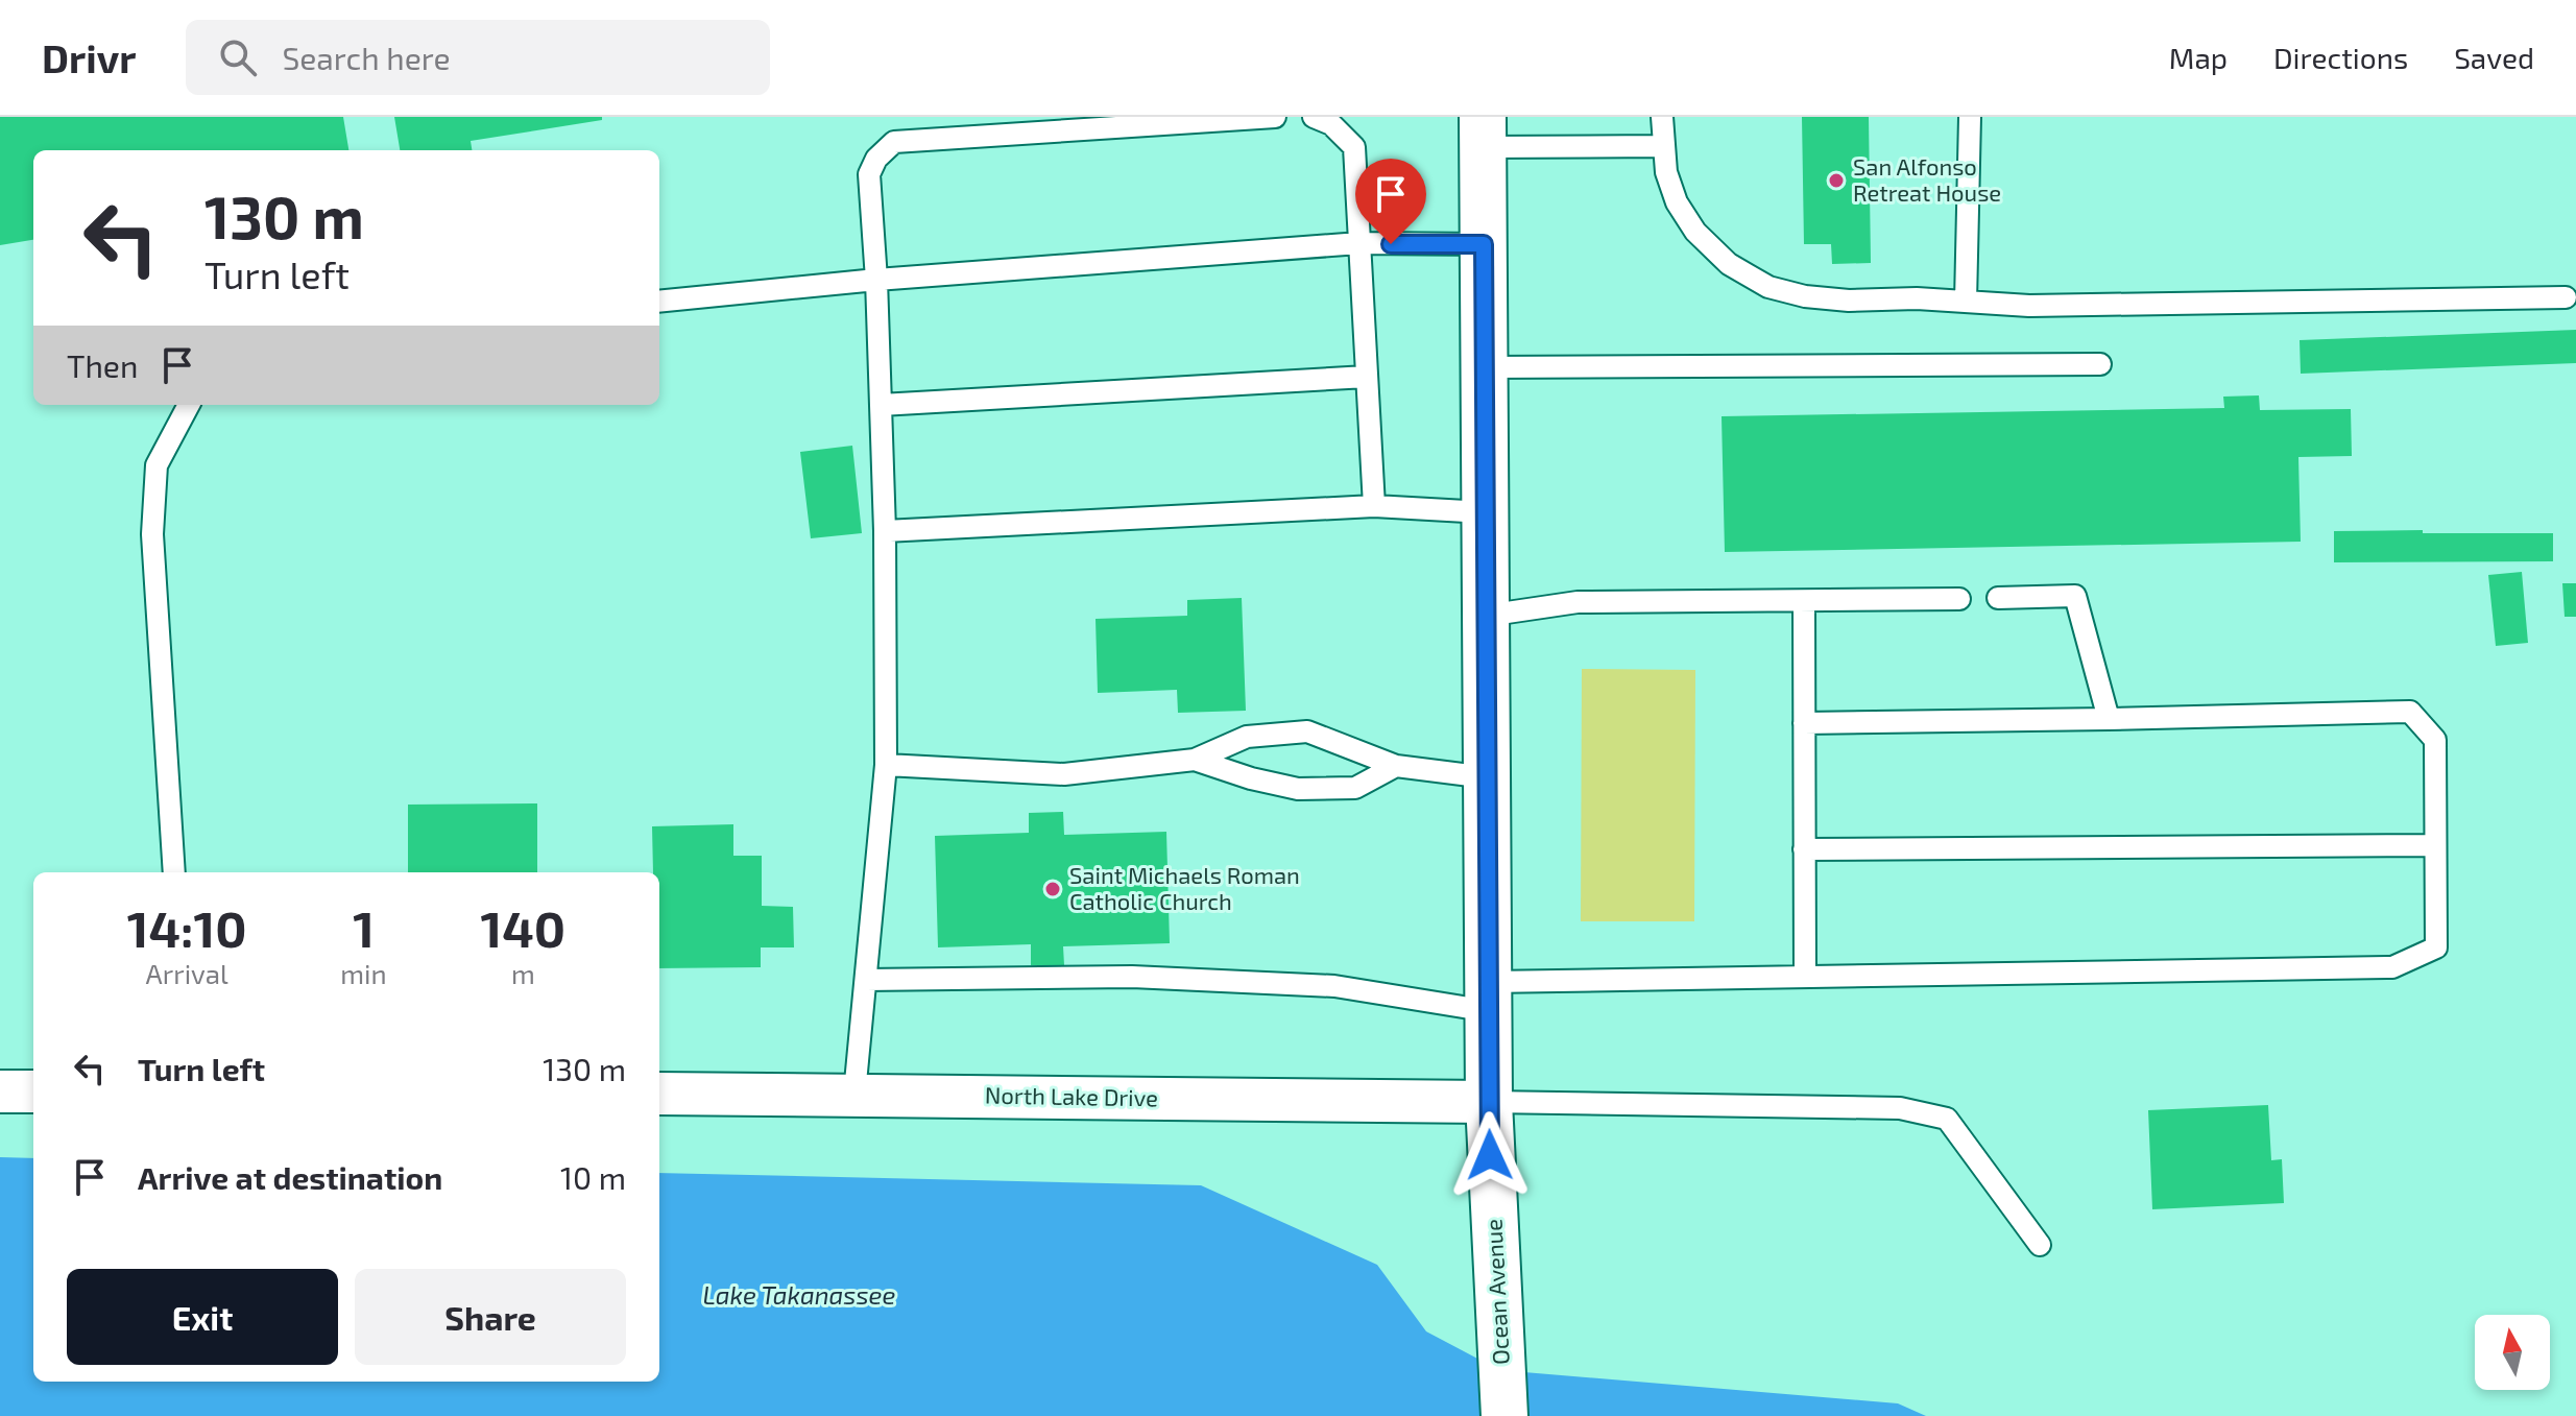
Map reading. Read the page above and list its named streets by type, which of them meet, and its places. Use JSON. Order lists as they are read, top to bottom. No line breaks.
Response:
{"streets":{"street":["North Lake Drive","Ocean Avenue"]},"crossings":[["North Lake Drive","Ocean Avenue"]],"water":["Lake Takanassee"],"places":["San Alfonso Retreat House","Saint Michaels Roman Catholic Church"],"north":"top","page":{"header":"Drivr","search":"Search here","nav":["Map","Directions","Saved"],"turn":["130 m","Turn left"],"then":"Then","eta":["14:10","Arrival","1","min","140","m"],"list":[{"name":"Turn left","value":"130 m"},{"name":"Arrive at destination","value":"10 m"}],"buttons":["Exit","Share"]}}
